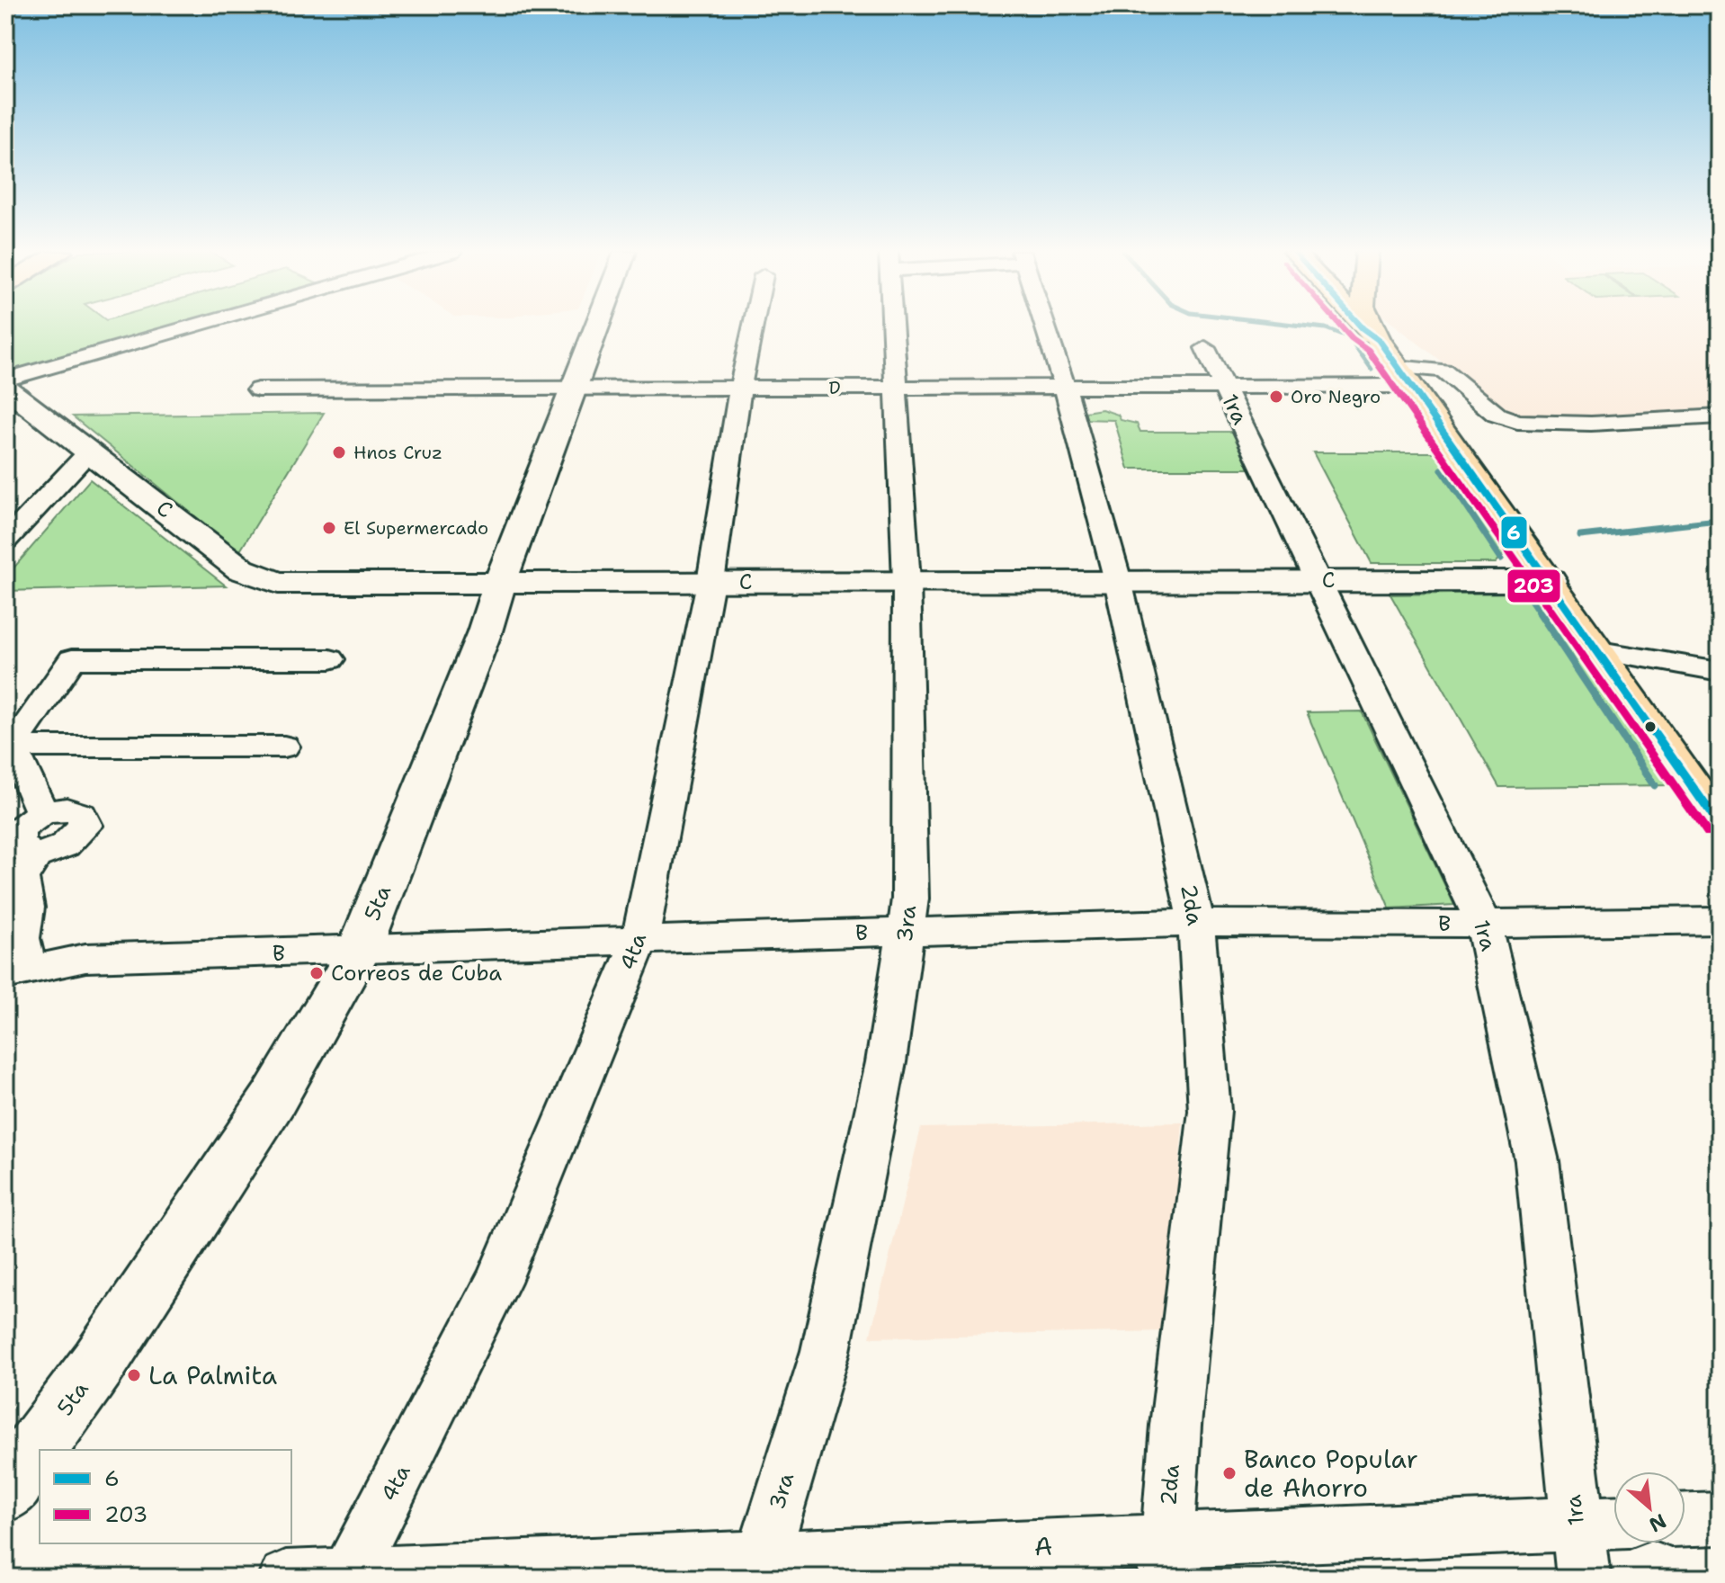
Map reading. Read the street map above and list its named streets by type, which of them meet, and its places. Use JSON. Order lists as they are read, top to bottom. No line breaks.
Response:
{"streets":{"street":["D","1ra","C","5ta","2da","3ra","B","4ta","A"]},"crossings":[["D","1ra"],["D","5ta"],["D","2da"],["D","3ra"],["D","4ta"],["1ra","C"],["1ra","B"],["1ra","A"],["C","5ta"],["C","2da"],["C","3ra"],["C","4ta"],["5ta","B"],["2da","B"],["2da","A"],["3ra","B"],["3ra","A"],["B","4ta"],["4ta","A"]],"places":["Oro Negro","Hnos Cruz","El Supermercado","Correos de Cuba","La Palmita","Banco Popular de Ahorro"],"lines":["transit line 6","transit line 203"],"legend":["6","203"],"north":"bottom right"}
